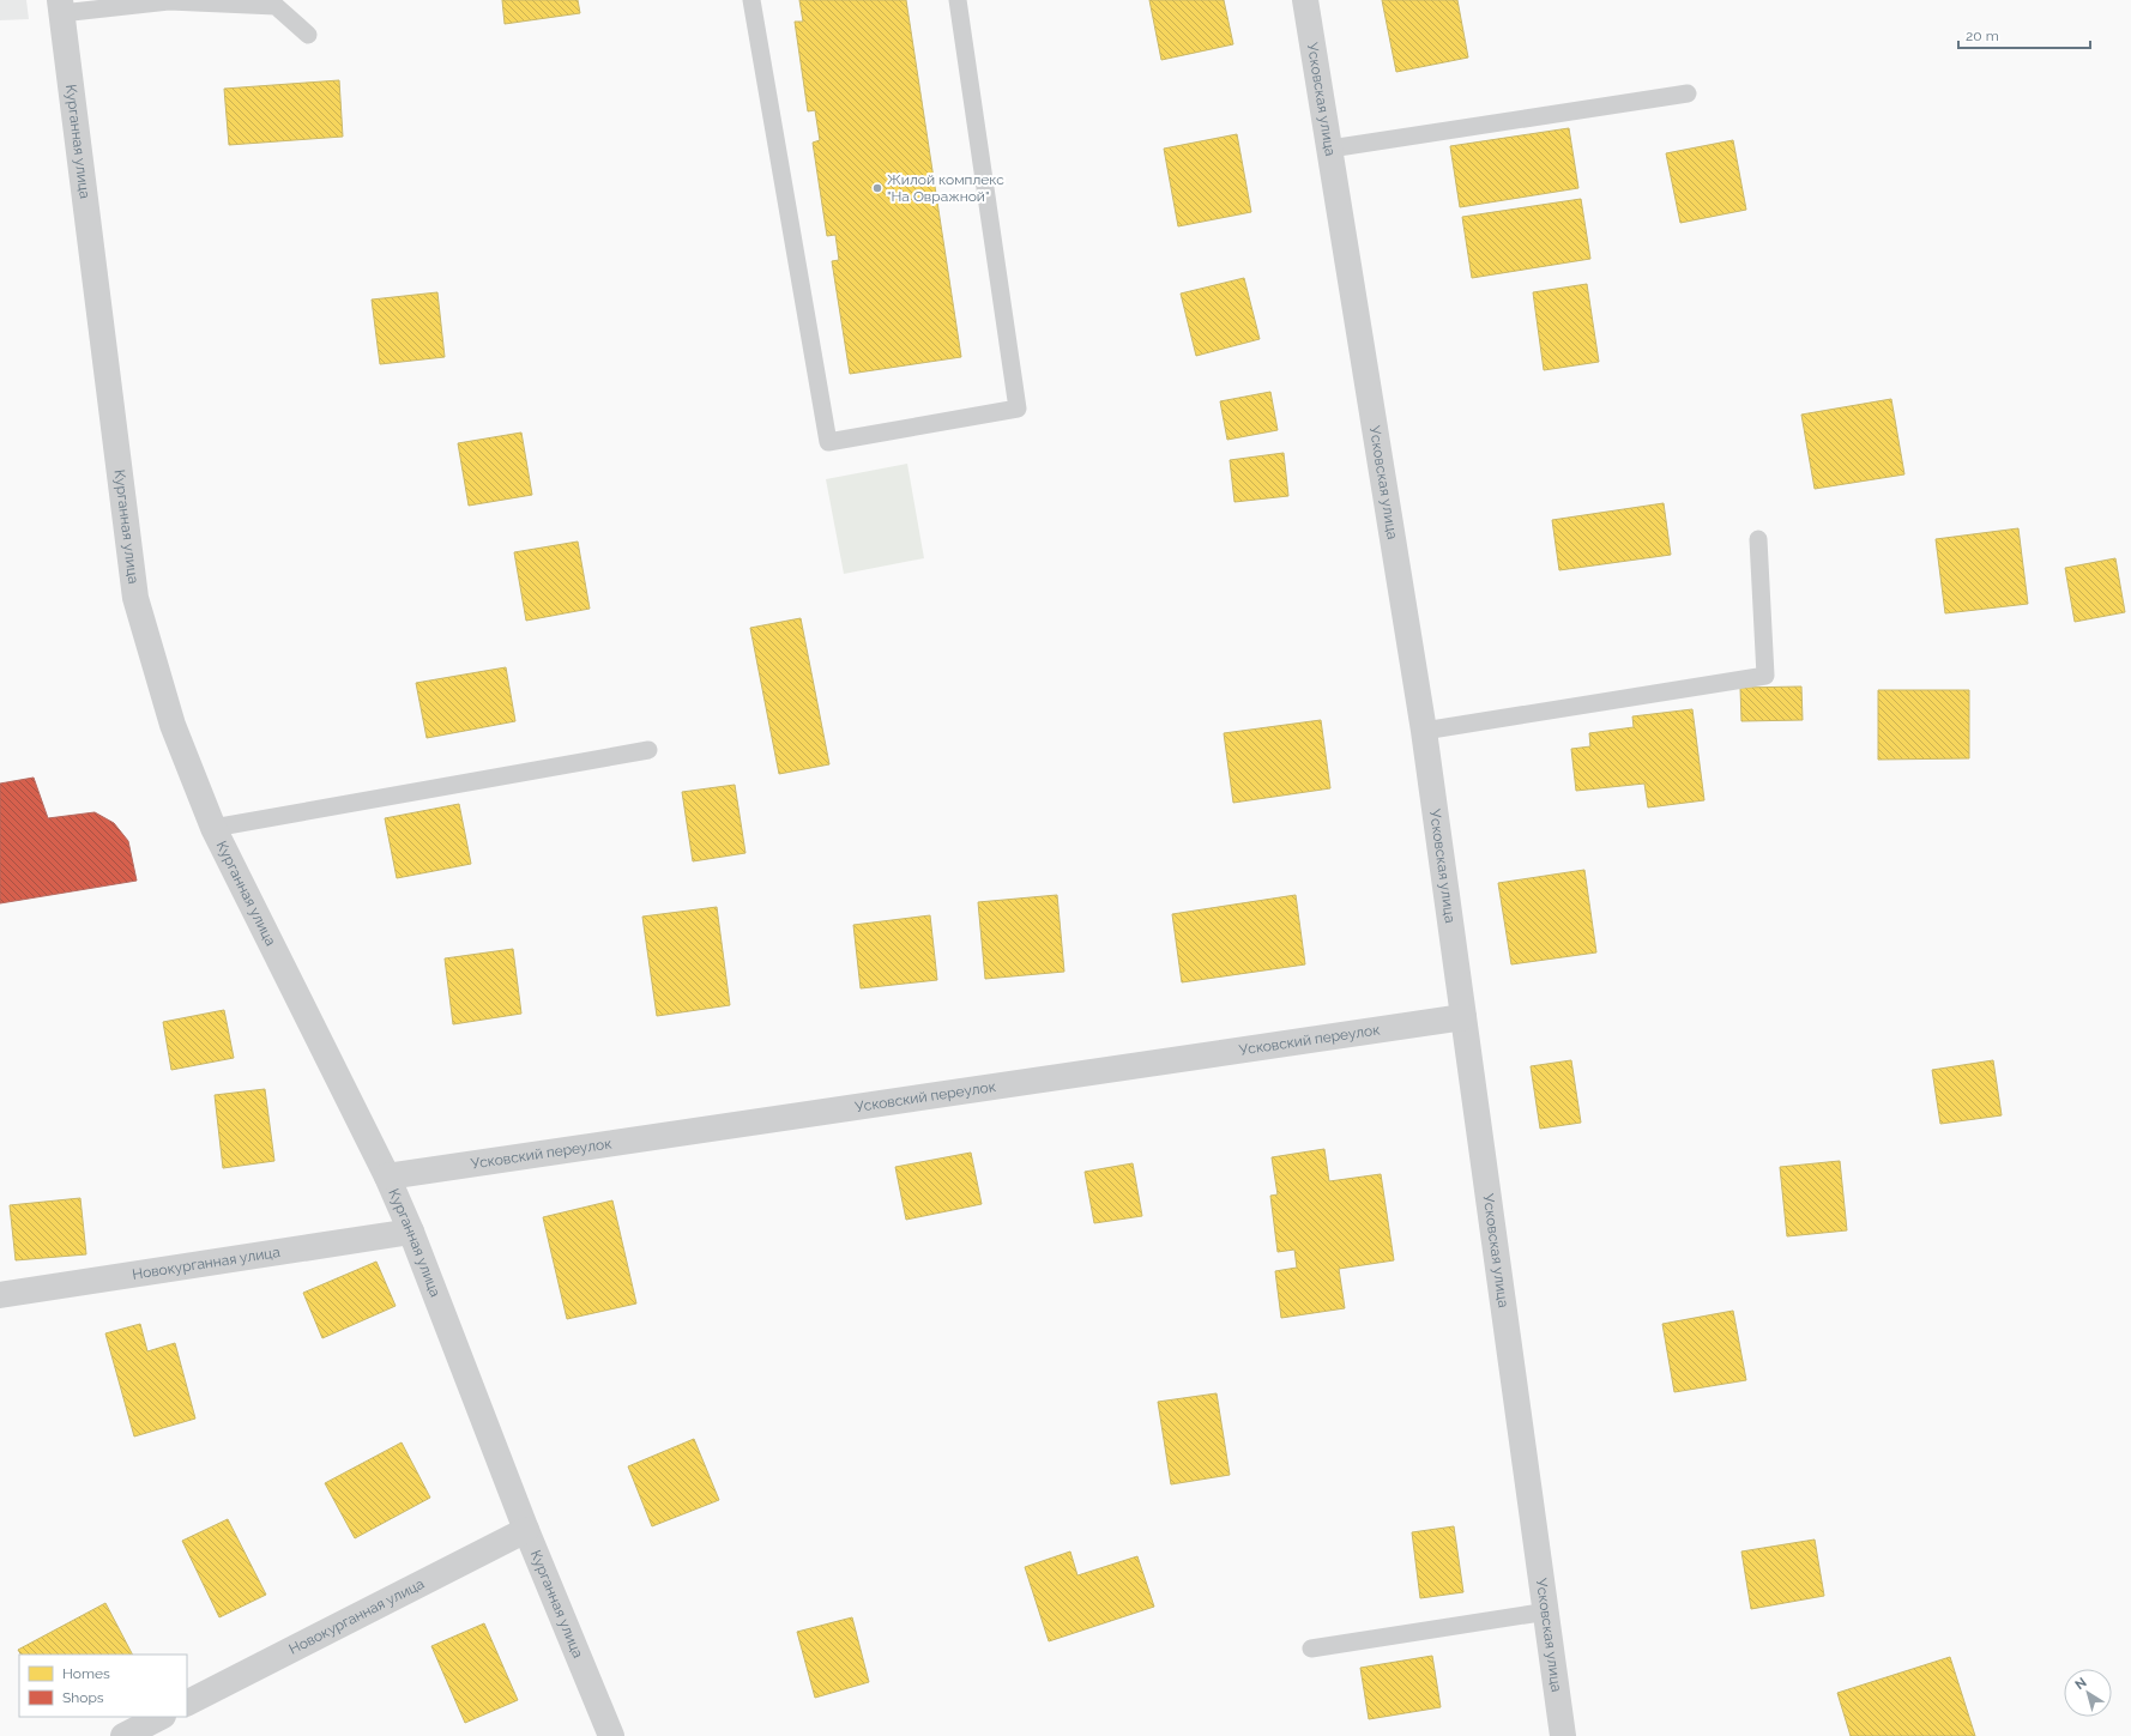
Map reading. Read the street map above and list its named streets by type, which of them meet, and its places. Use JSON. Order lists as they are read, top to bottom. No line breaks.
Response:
{"streets":{"street":["Усковская улица","Курганная улица","Усковский переулок","Новокурганная улица"]},"crossings":[["Усковская улица","Усковский переулок"],["Курганная улица","Усковский переулок"],["Курганная улица","Новокурганная улица"]],"places":["Жилой комплекс \"На Овражной\""],"legend":["Homes","Shops"],"scale_bar":"20 m","north":"top left"}
